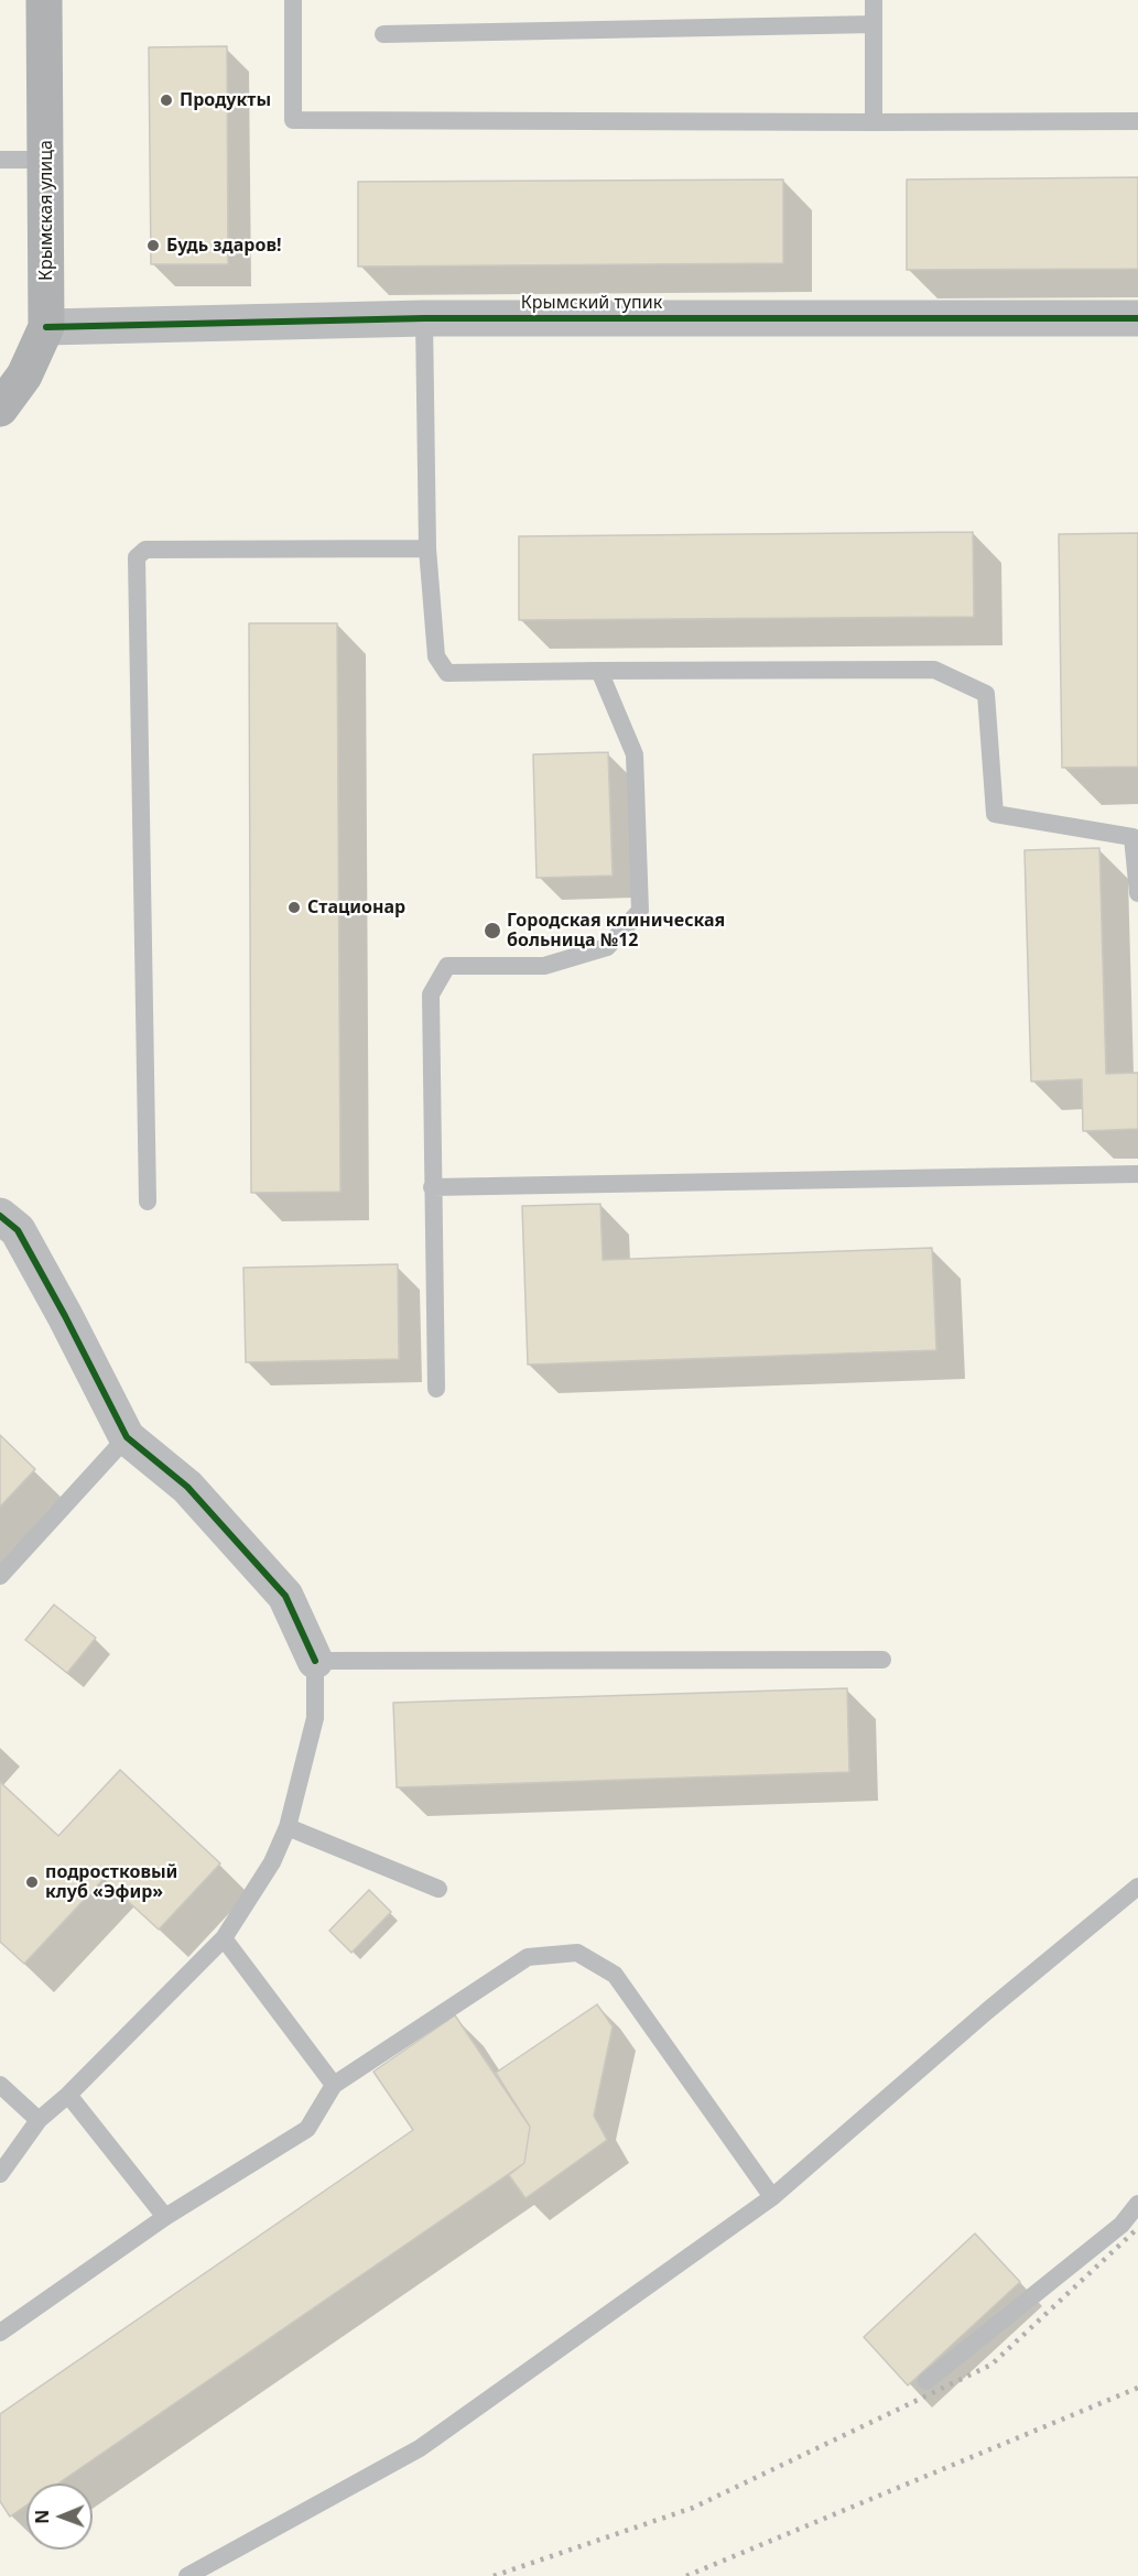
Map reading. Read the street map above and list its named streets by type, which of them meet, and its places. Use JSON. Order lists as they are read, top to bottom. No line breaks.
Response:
{"streets":{"main road":["Крымская улица"],"street":["Крымский тупик"]},"crossings":[["Крымская улица","Крымский тупик"]],"places":["Продукты","Будь здаров!","Стационар","Городская клиническая больница №12","подростковый клуб «Эфир»"],"north":"left"}
